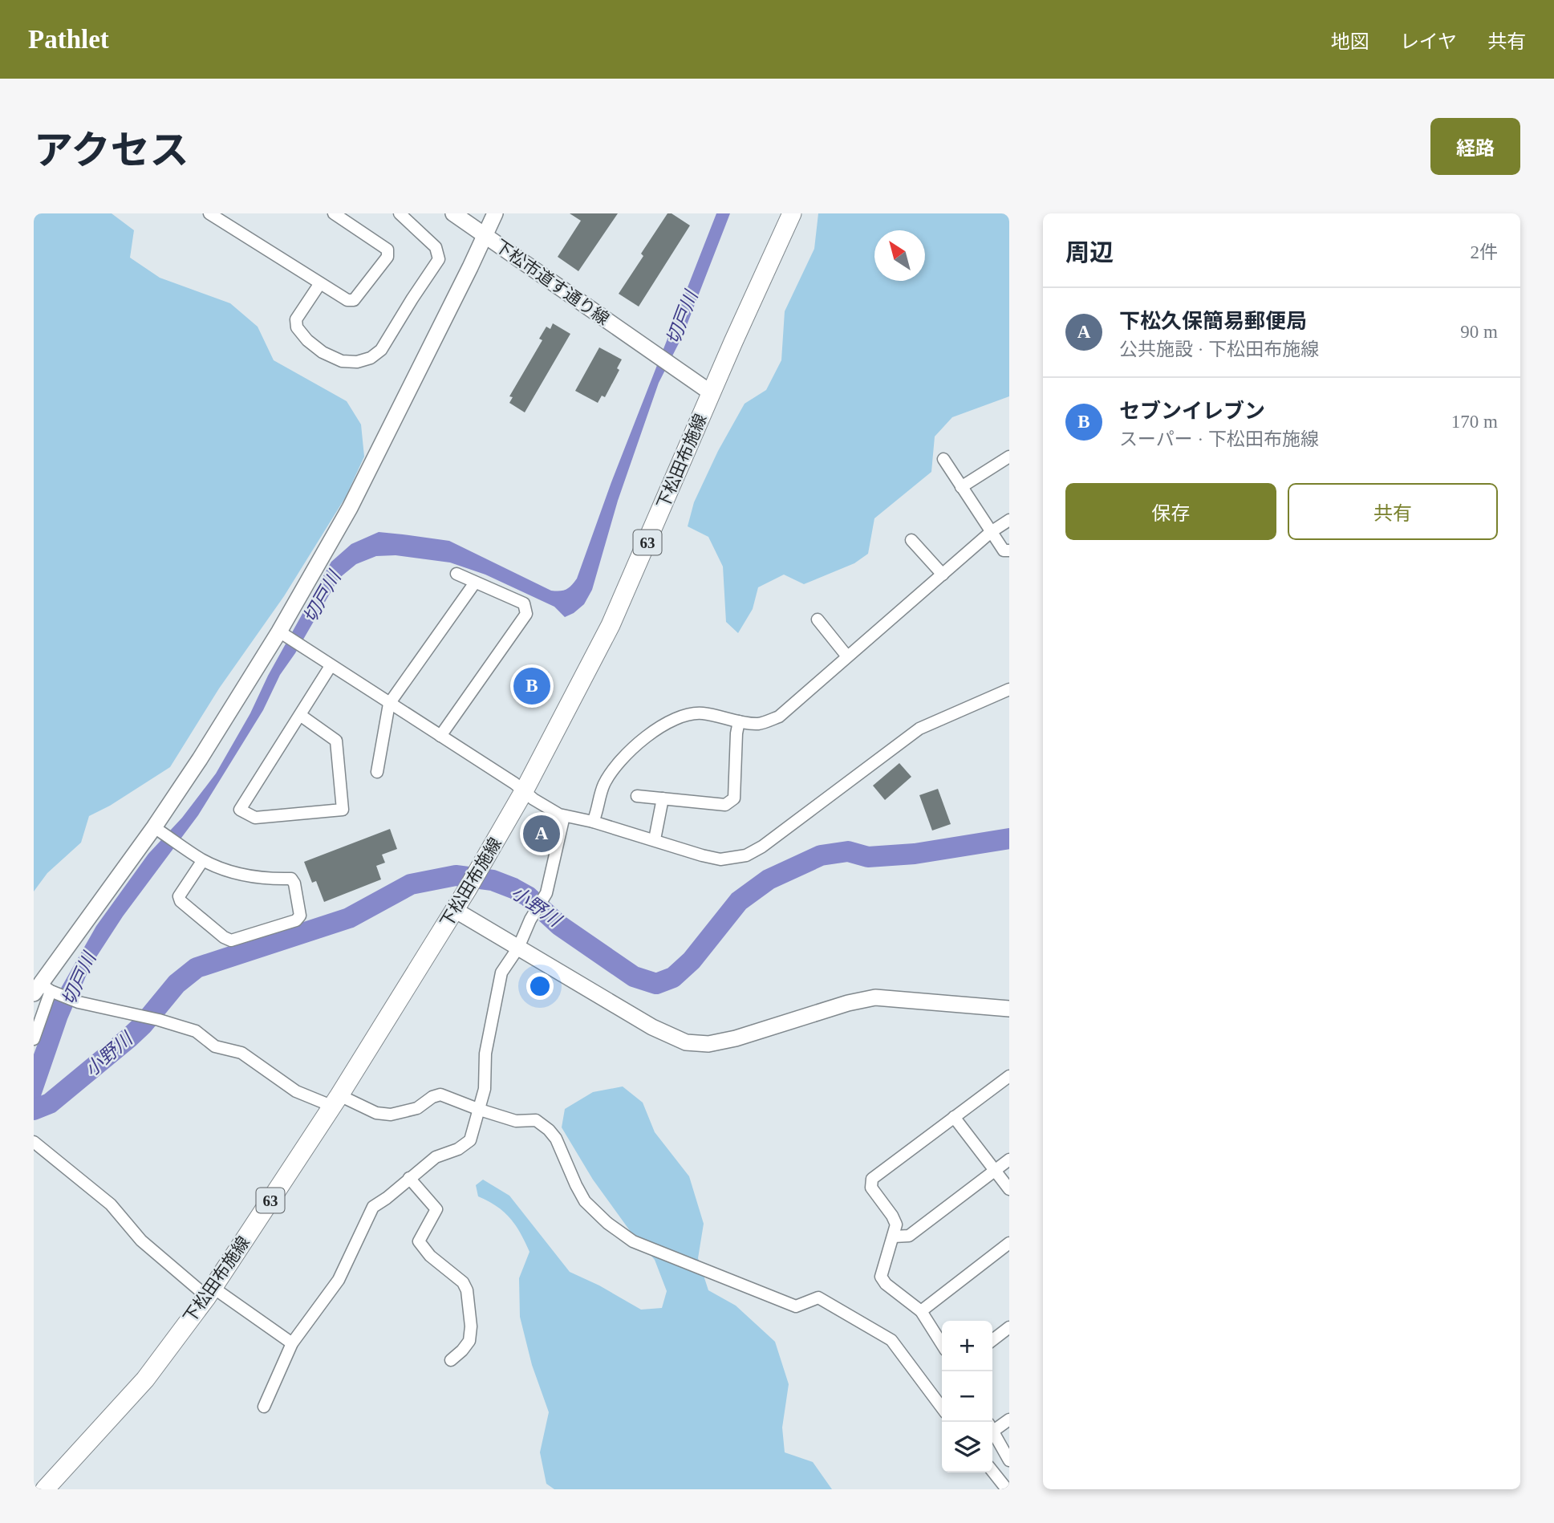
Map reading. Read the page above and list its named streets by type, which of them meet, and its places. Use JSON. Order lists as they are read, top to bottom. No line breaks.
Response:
{"streets":{"main road":["下松田布施線","63"],"street":["下松市道す通り線"]},"crossings":[["下松市道す通り線","下松田布施線"]],"water":["切戸川","小野川"],"north":"top left","page":{"header":"Pathlet","nav":["地図","レイヤ","共有"],"title":"アクセス","buttons":["経路",["保存","共有"]],"heading":["周辺","2件"],"list":[{"mark":"A","name":"下松久保簡易郵便局","note":"公共施設 · 下松田布施線","value":"90 m"},{"mark":"B","name":"セブンイレブン","note":"スーパー · 下松田布施線","value":"170 m"}],"pins":["B","A"],"map_buttons":["+","−"]}}
